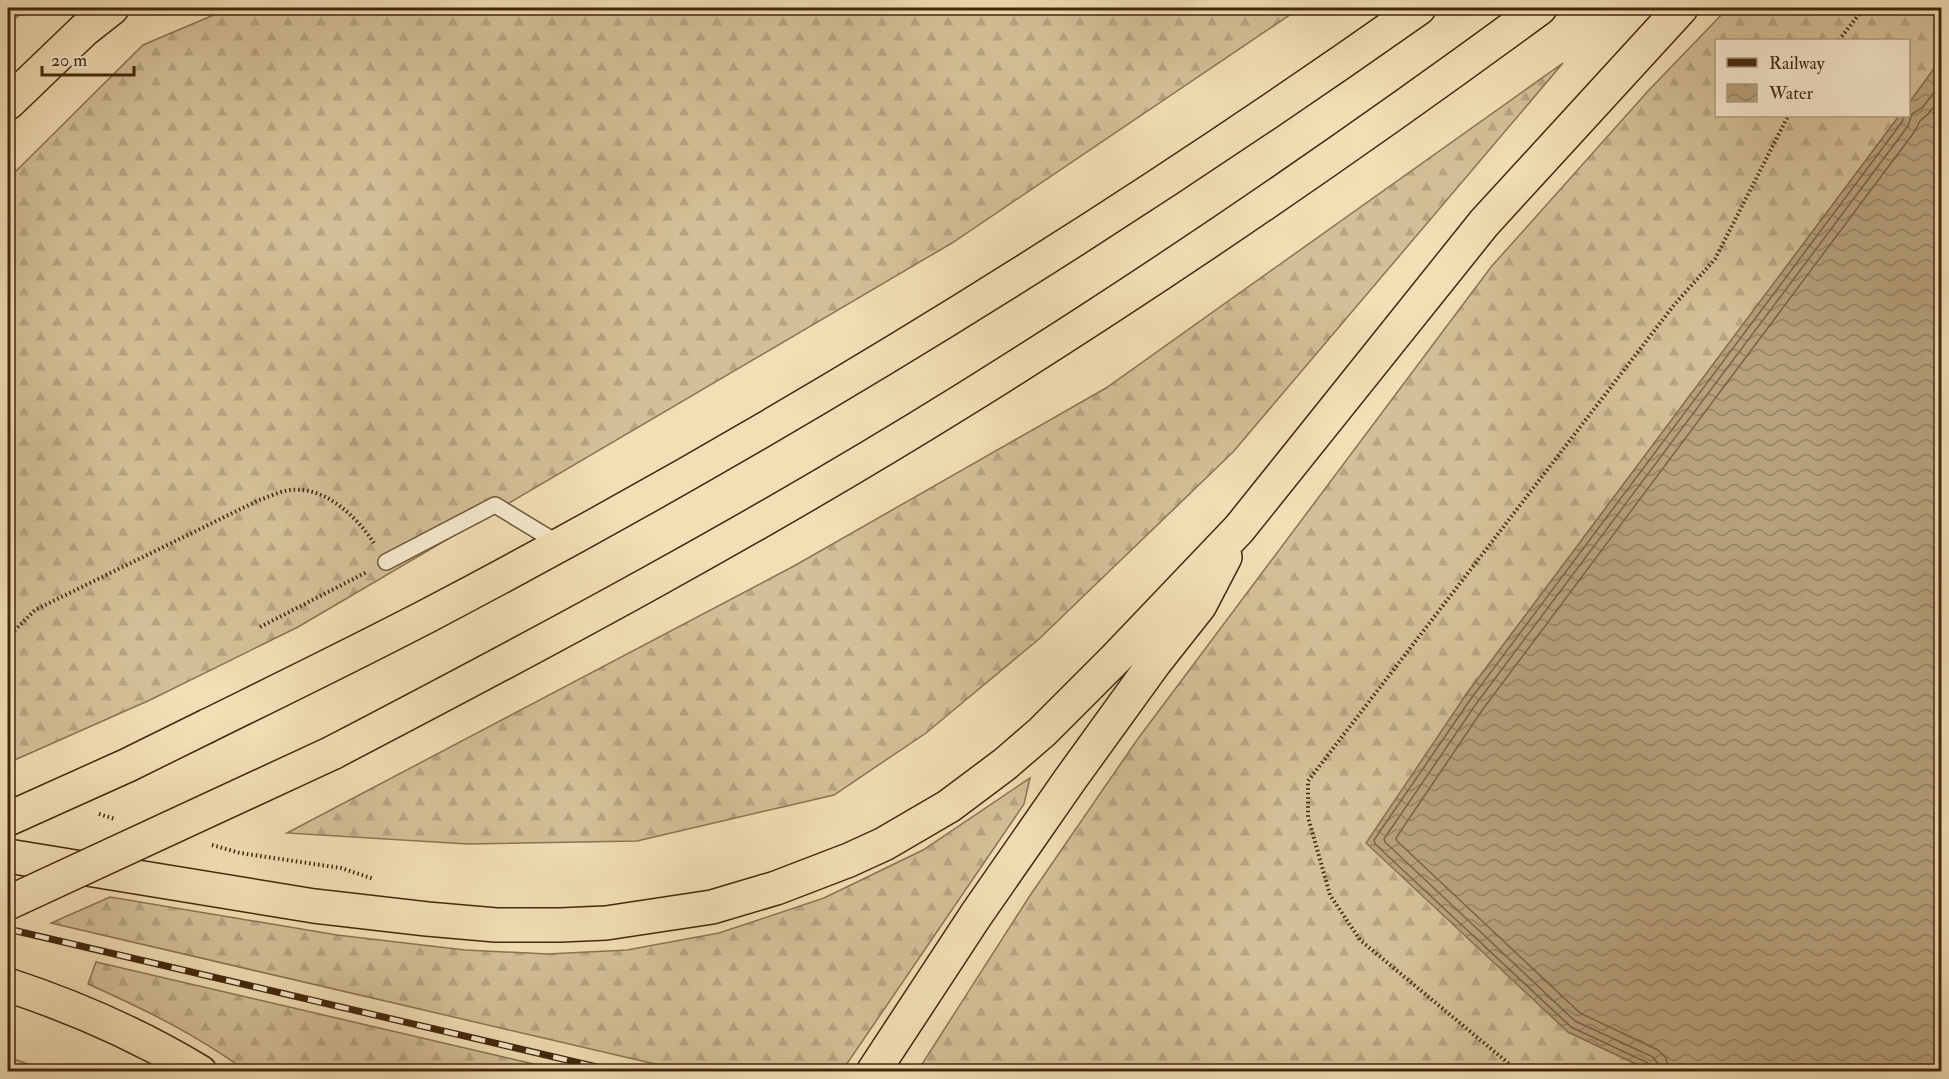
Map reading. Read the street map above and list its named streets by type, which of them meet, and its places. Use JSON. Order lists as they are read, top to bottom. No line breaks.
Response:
{"legend":["Railway","Water"],"scale_bar":"20 m"}
